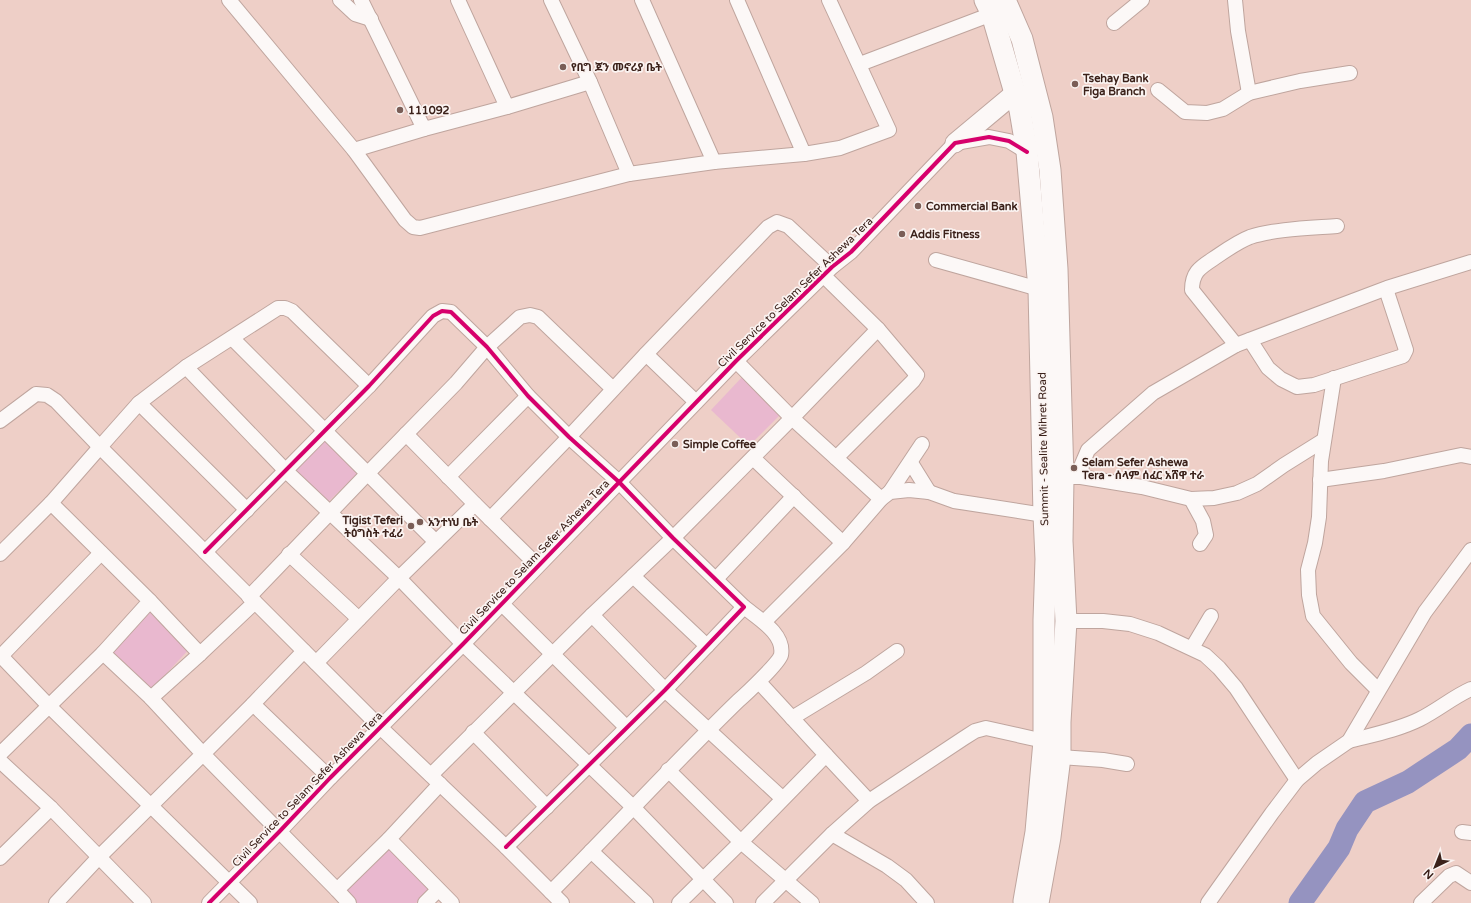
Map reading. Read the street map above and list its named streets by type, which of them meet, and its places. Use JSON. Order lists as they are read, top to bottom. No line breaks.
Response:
{"streets":{"main road":["Summit - Sealite Mihret Road"],"street":["Civil Service to Selam Sefer Ashewa Tera"]},"places":["የቢግ ጆን መኖሪያ ቤት","Tsehay Bank Figa Branch","111092","Commercial Bank","Addis Fitness","Simple Coffee","Selam Sefer Ashewa Tera - ሰላም ሰፈር አሸዋ ተራ","አንተነህ ቤት","Tigist Teferi ትዕግስት ተፈሪ"],"north":"bottom left"}
